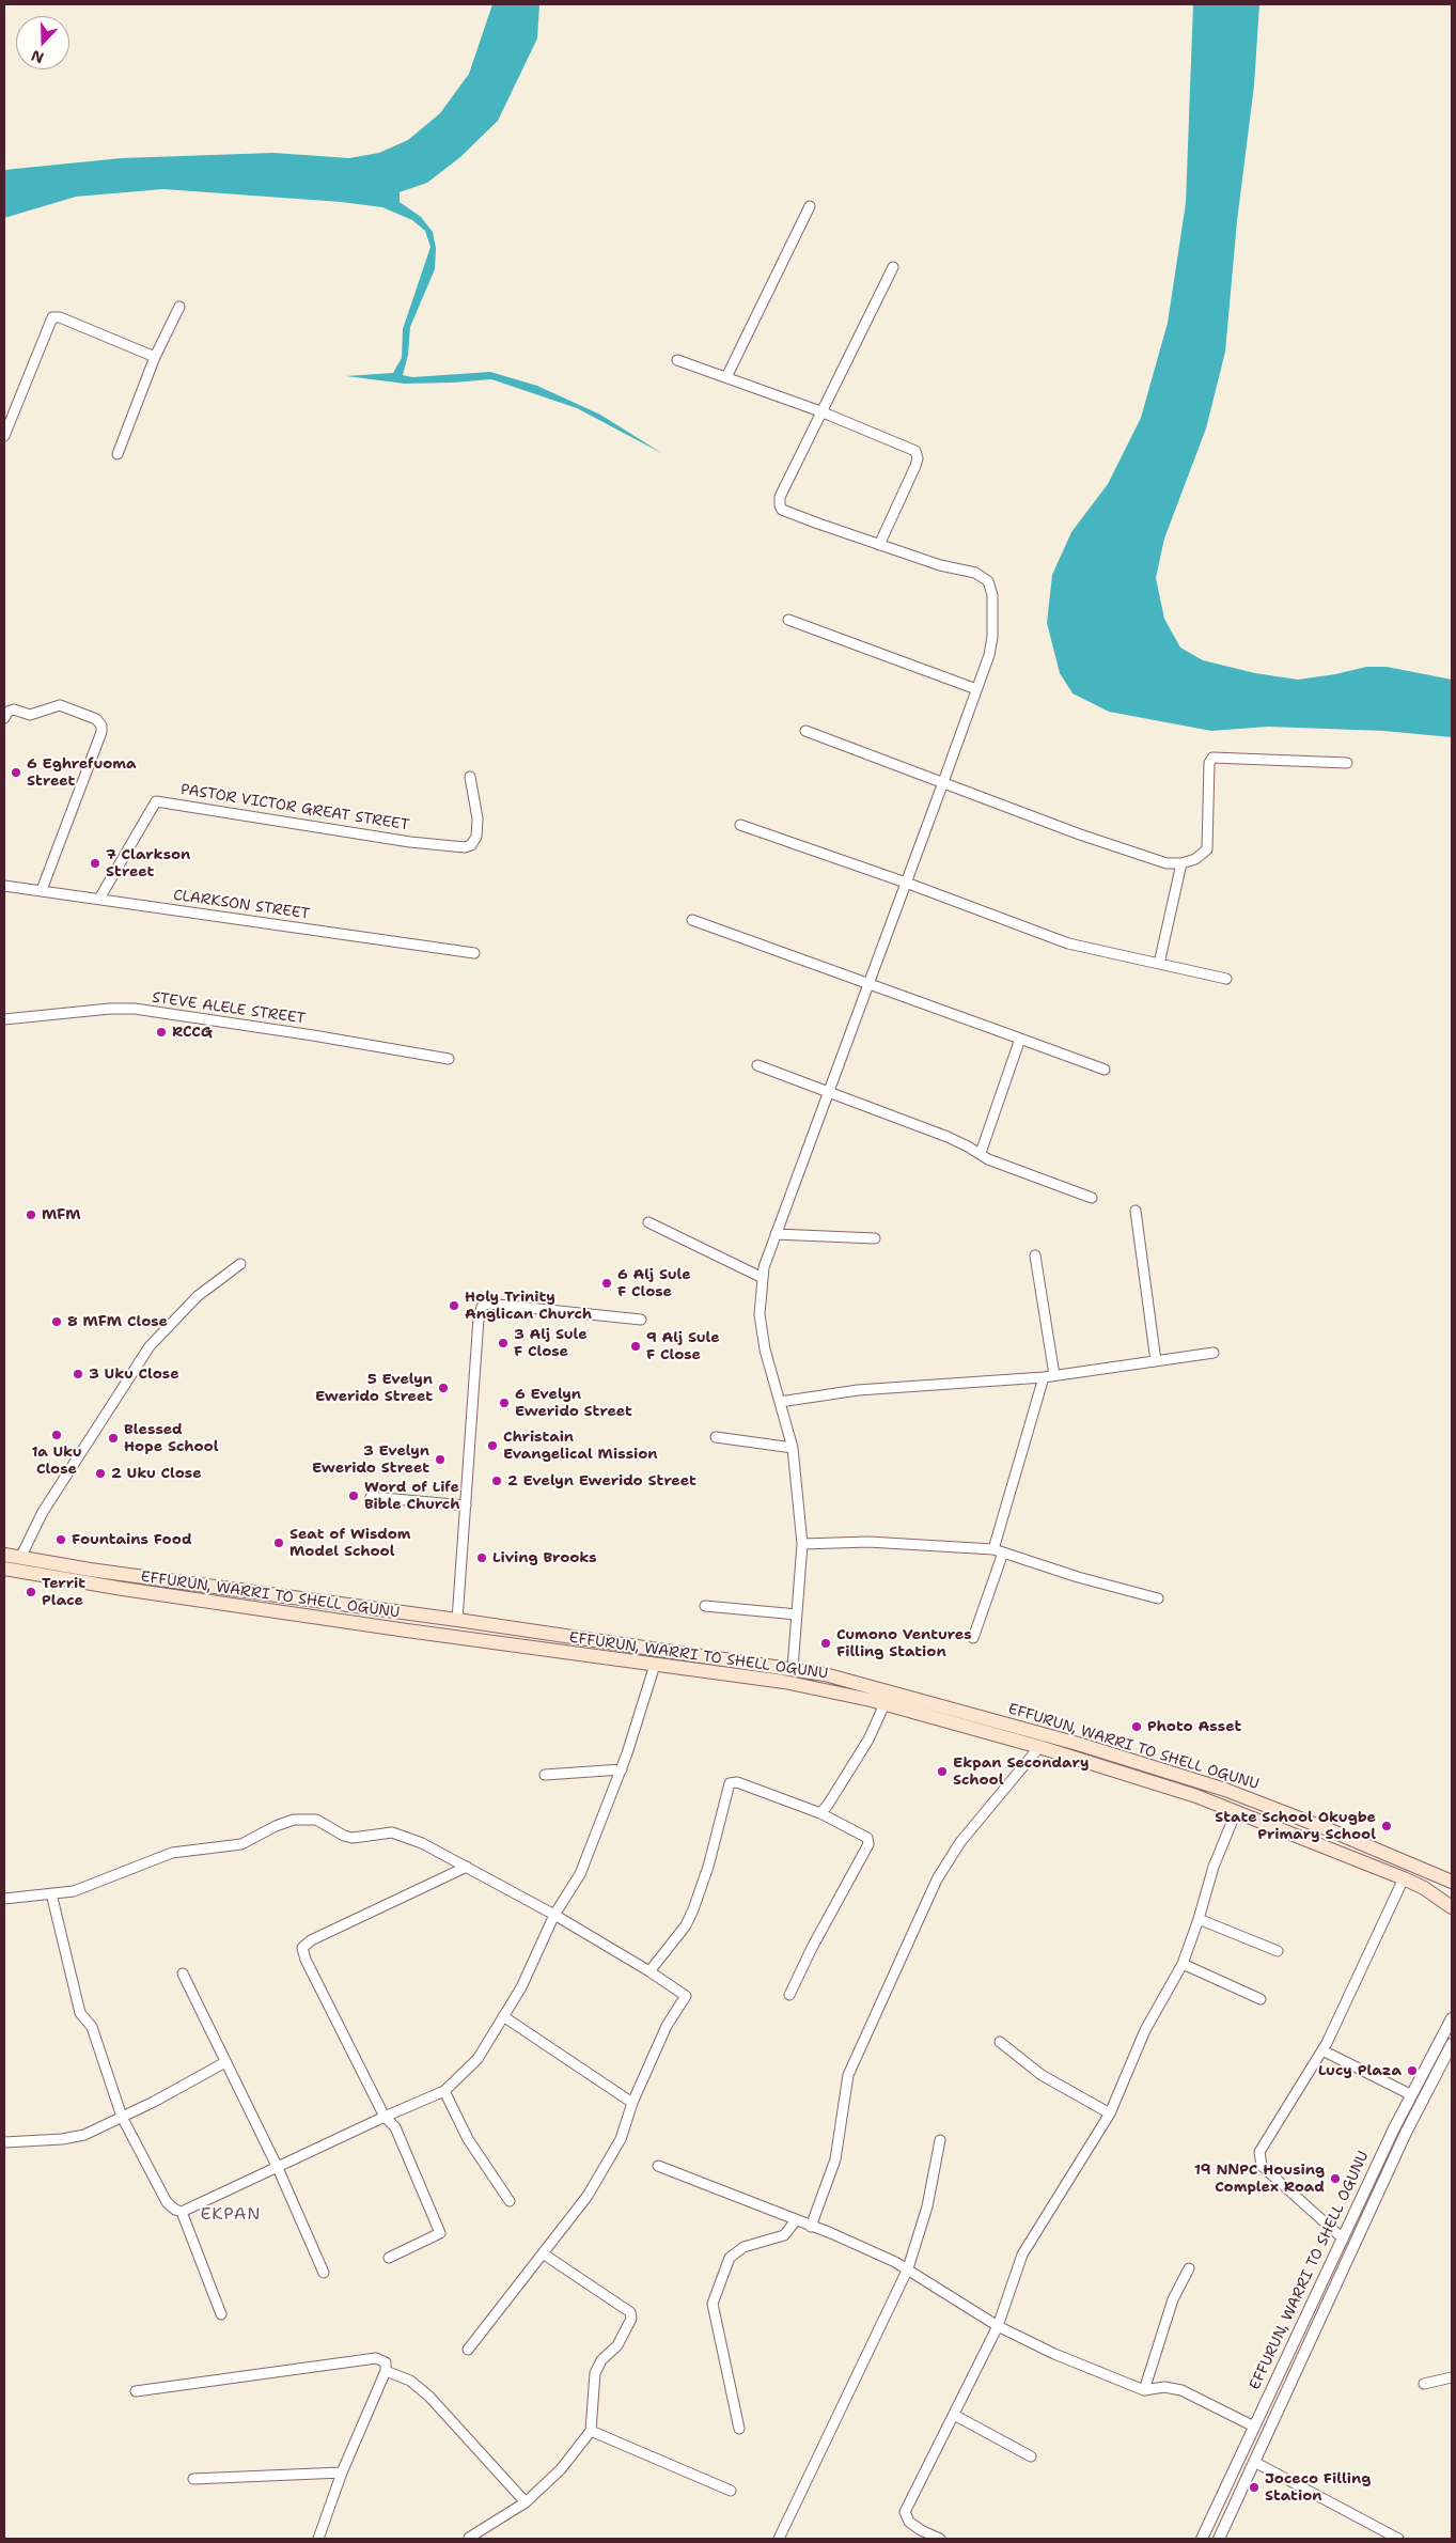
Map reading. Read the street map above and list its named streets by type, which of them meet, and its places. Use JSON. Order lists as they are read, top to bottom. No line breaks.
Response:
{"streets":{"main road":["EFFURUN, WARRI TO SHELL OGUNU"],"street":["PASTOR VICTOR GREAT STREET","CLARKSON STREET","STEVE ALELE STREET"]},"crossings":[["PASTOR VICTOR GREAT STREET","CLARKSON STREET"]],"districts":["EKPAN"],"places":["6 Eghrefuoma Street","7 Clarkson Street","RCCG","MFM","6 Alj Sule F Close","Holy Trinity Anglican Church","8 MFM Close","3 Alj Sule F Close","9 Alj Sule F Close","3 Uku Close","5 Evelyn Ewerido Street","6 Evelyn Ewerido Street","1a Uku Close","Blessed Hope School","Christain Evangelical Mission","3 Evelyn Ewerido Street","2 Uku Close","2 Evelyn Ewerido Street","Word of Life Bible Church","Fountains Food","Seat of Wisdom Model School","Living Brooks","Territ Place","Cumono Ventures Filling Station","Photo Asset","Ekpan Secondary School","State School Okugbe Primary School","Lucy Plaza","19 NNPC Housing Complex Road","Joceco Filling Station"],"north":"bottom"}
